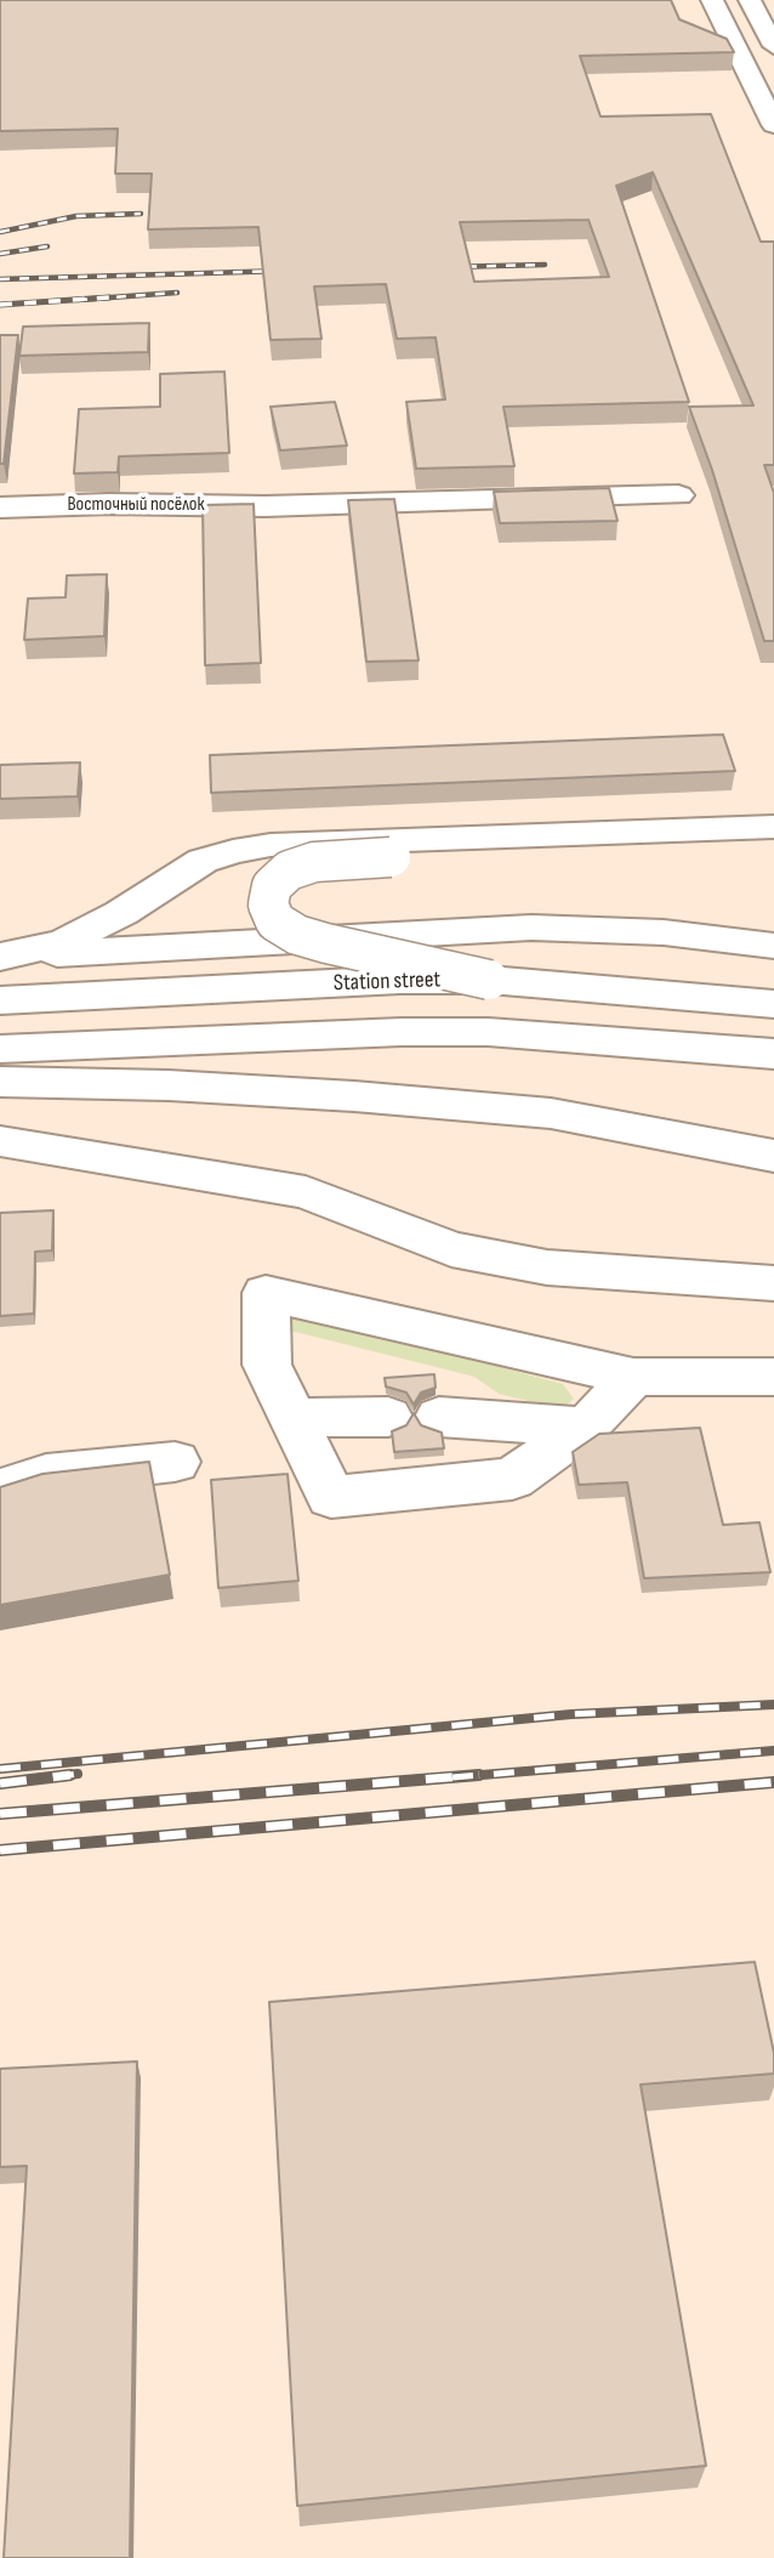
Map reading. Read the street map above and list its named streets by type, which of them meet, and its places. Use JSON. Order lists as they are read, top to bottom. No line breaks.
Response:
{"streets":{"main road":["Восточный посёлок","Station street"]}}
